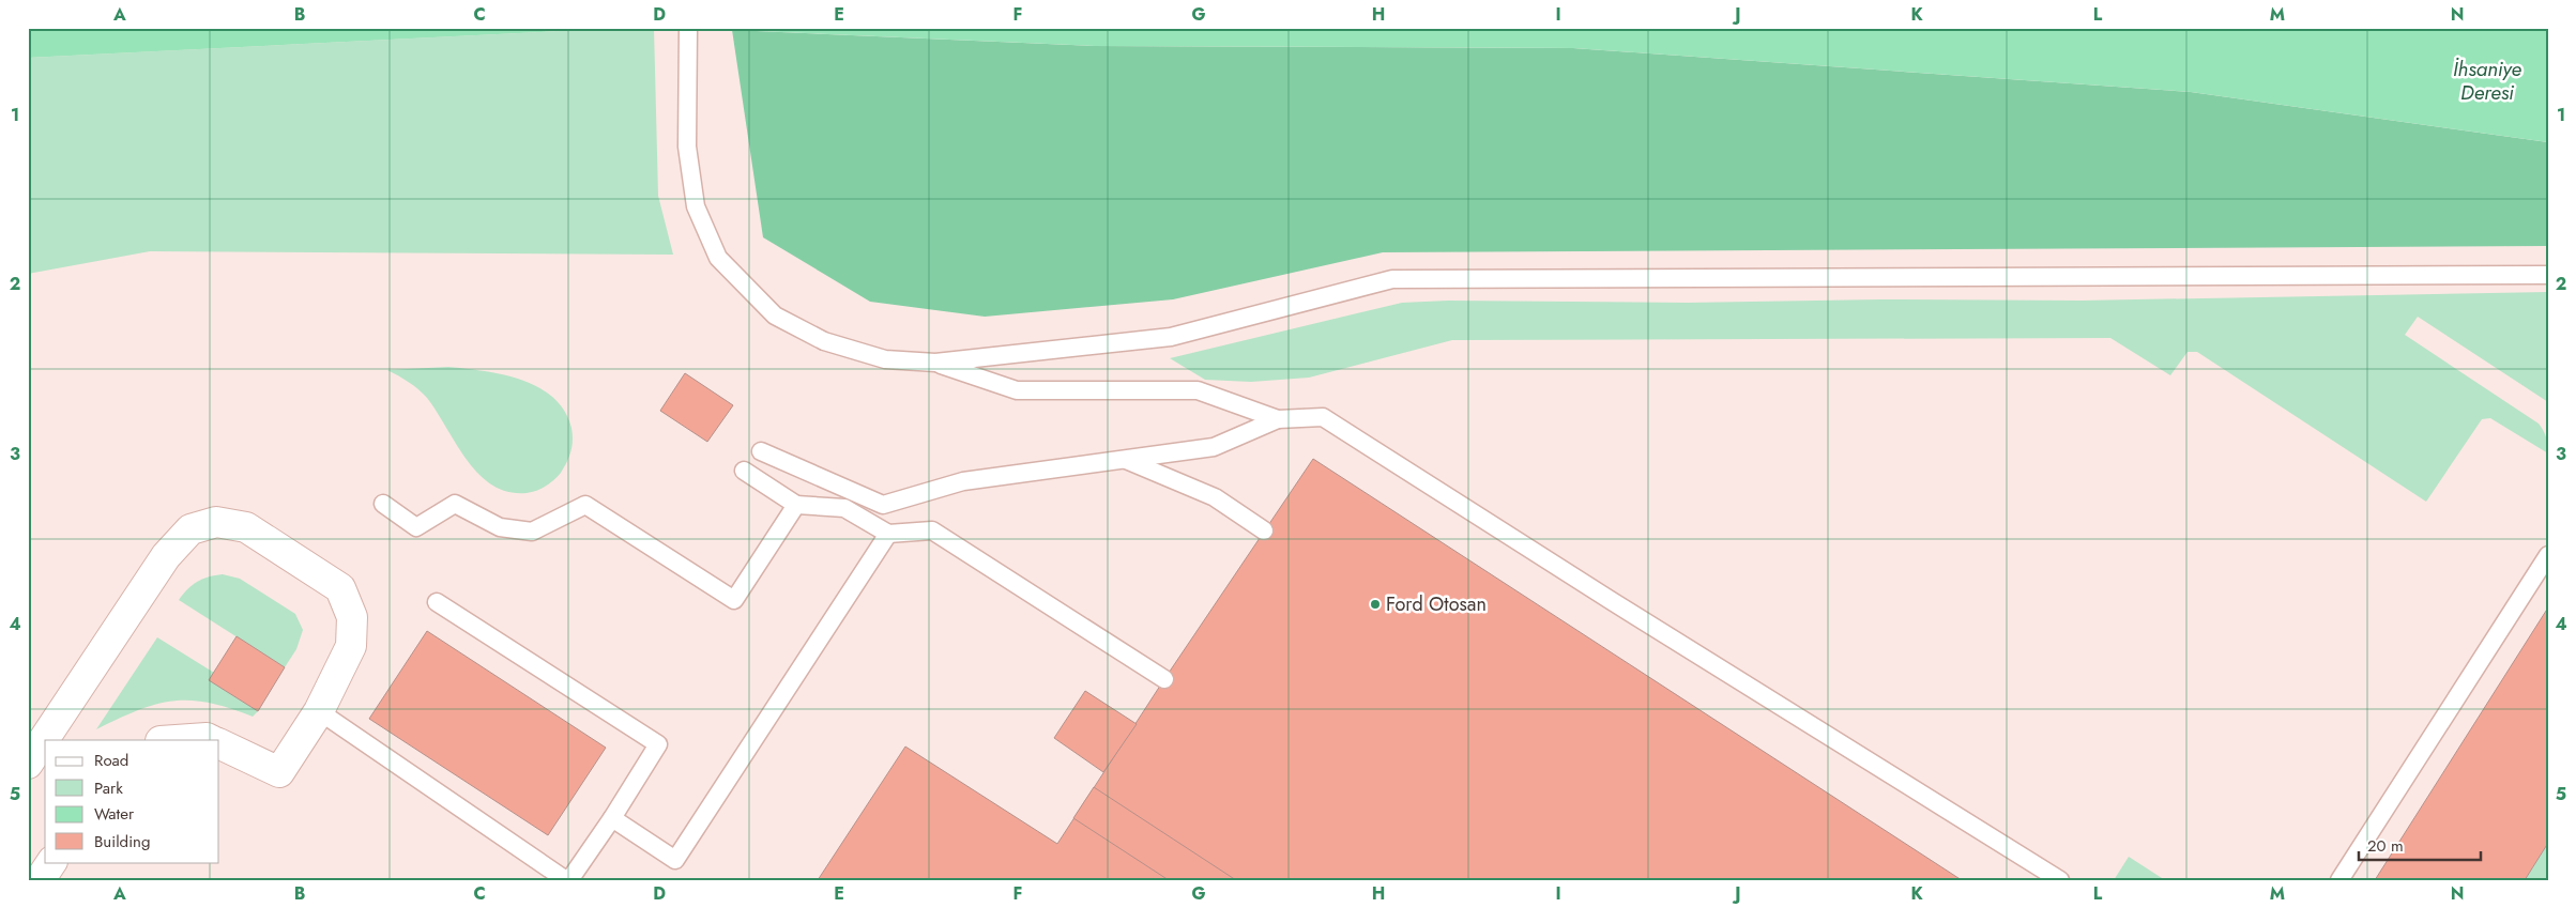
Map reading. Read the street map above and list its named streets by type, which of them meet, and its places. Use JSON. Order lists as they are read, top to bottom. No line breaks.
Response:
{"water":["İhsaniye Deresi"],"places":["Ford Otosan"],"legend":["Road","Park","Water","Building"],"scale_bar":"20 m","grid":{"columns":["A","B","C","D","E","F","G","H","I","J","K","L","M","N"],"rows":["1","2","3","4","5"]}}
